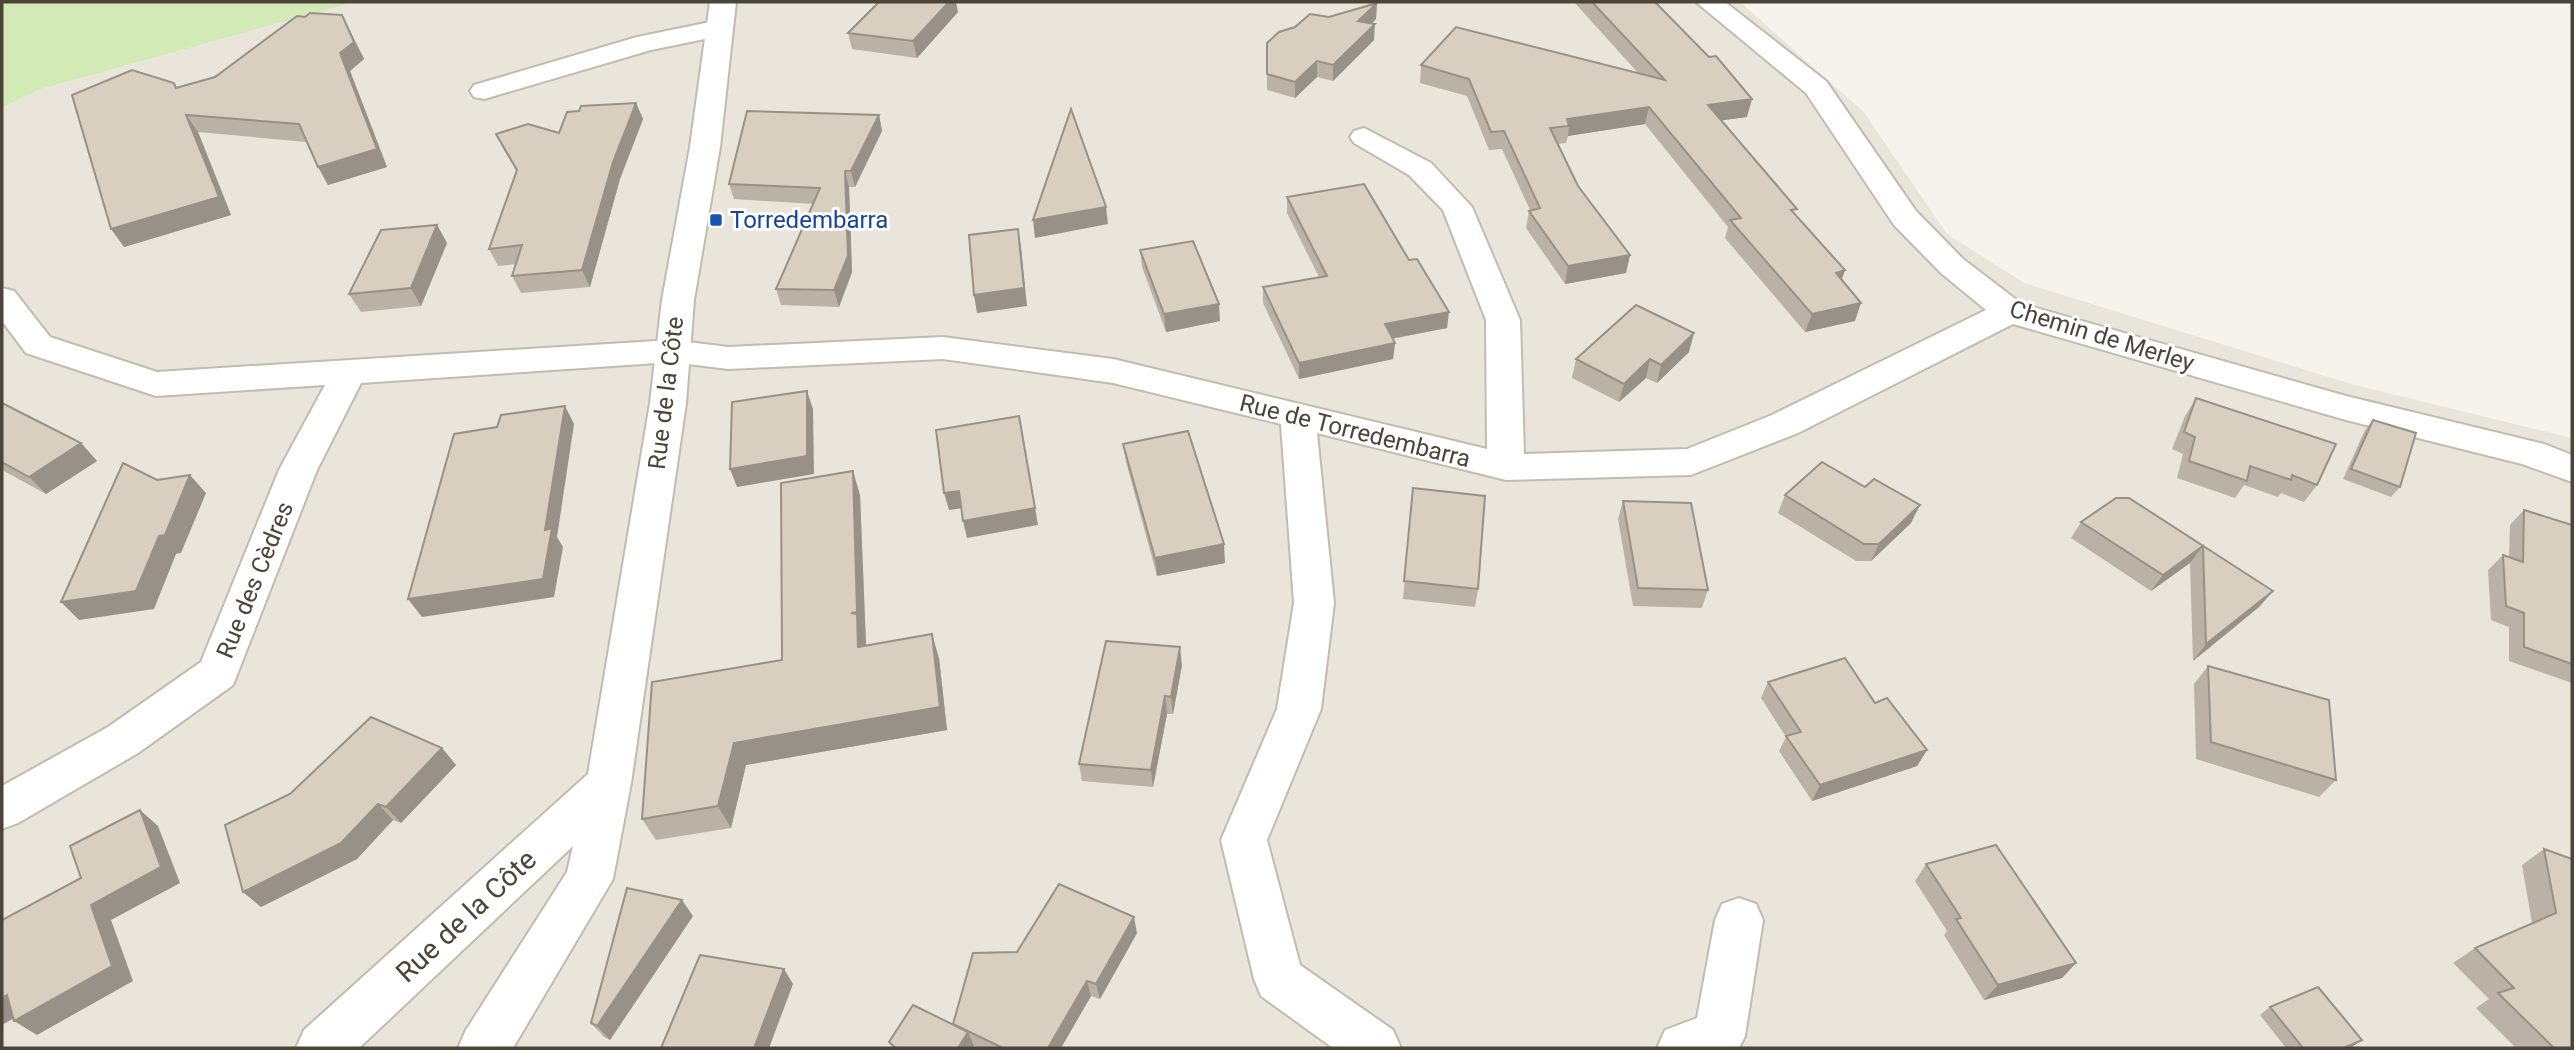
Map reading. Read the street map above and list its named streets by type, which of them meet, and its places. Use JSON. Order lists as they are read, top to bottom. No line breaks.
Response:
{"streets":{"street":["Chemin de Merley","Rue de la Côte","Rue de Torredembarra","Rue des Cèdres"]},"crossings":[["Chemin de Merley","Rue de Torredembarra"],["Rue de la Côte","Rue de Torredembarra"]],"places":{"transit":["Torredembarra"]}}
